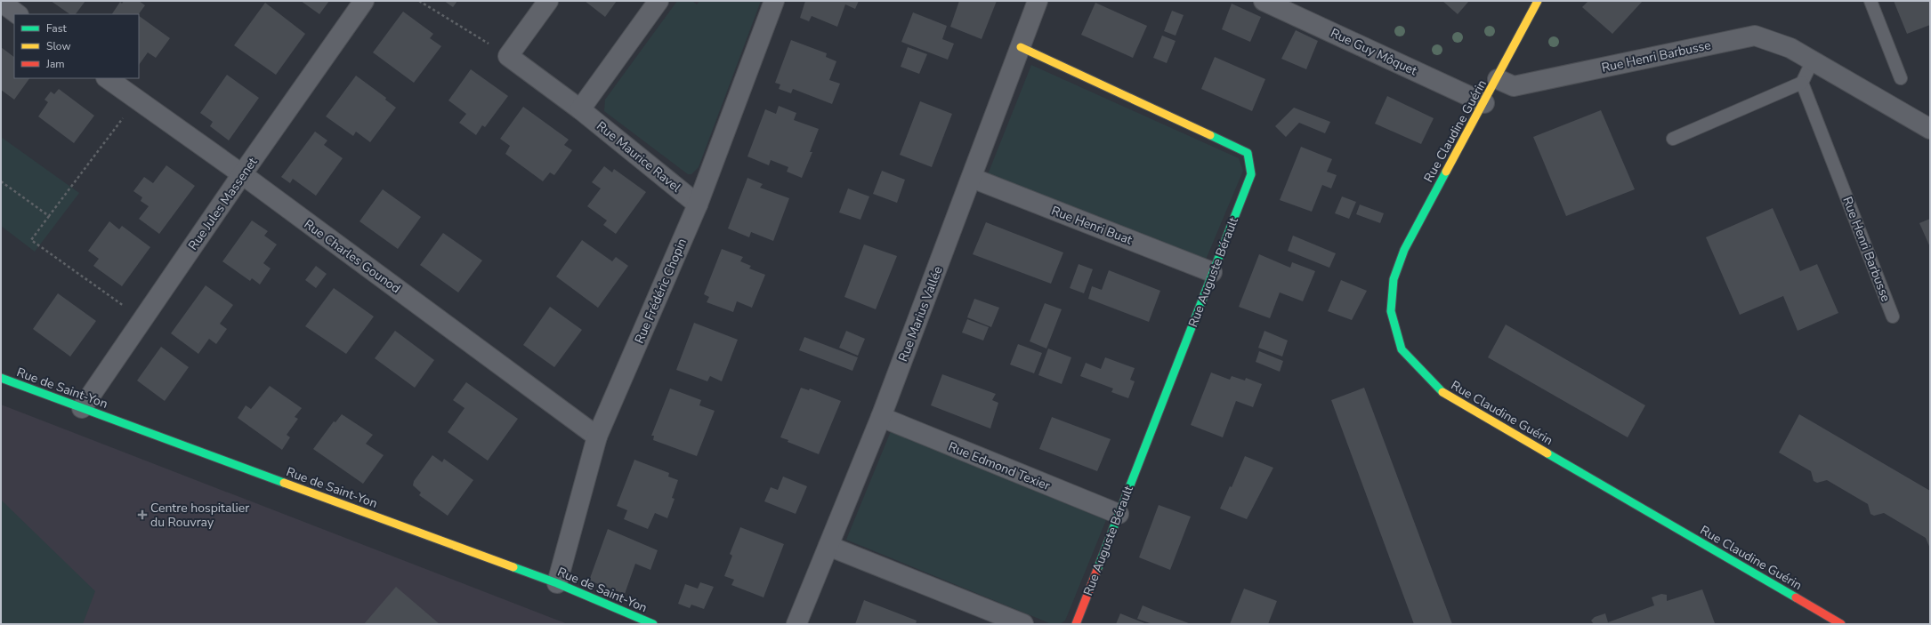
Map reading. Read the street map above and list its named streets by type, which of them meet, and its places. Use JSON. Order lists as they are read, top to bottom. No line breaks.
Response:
{"streets":{"street":["Rue Guy Môquet","Rue Henri Barbusse","Rue Claudine Guérin","Rue Maurice Ravel","Rue Jules Massenet","Rue Henri Buat","Rue Charles Gounod","Rue Auguste Bérault","Rue Frédéric Chopin","Rue Marius Vallée","Rue de Saint-Yon","Rue Edmond Texier"]},"crossings":[["Rue Guy Môquet","Rue Claudine Guérin"],["Rue Henri Barbusse","Rue Claudine Guérin"],["Rue Maurice Ravel","Rue Frédéric Chopin"],["Rue Jules Massenet","Rue Charles Gounod"],["Rue Jules Massenet","Rue de Saint-Yon"],["Rue Henri Buat","Rue Auguste Bérault"],["Rue Henri Buat","Rue Marius Vallée"],["Rue Charles Gounod","Rue Frédéric Chopin"],["Rue Auguste Bérault","Rue Marius Vallée"],["Rue Auguste Bérault","Rue Edmond Texier"],["Rue Frédéric Chopin","Rue de Saint-Yon"],["Rue Marius Vallée","Rue Edmond Texier"]],"places":{"health":["Centre hospitalier du Rouvray"]},"legend":["Fast","Slow","Jam"]}
